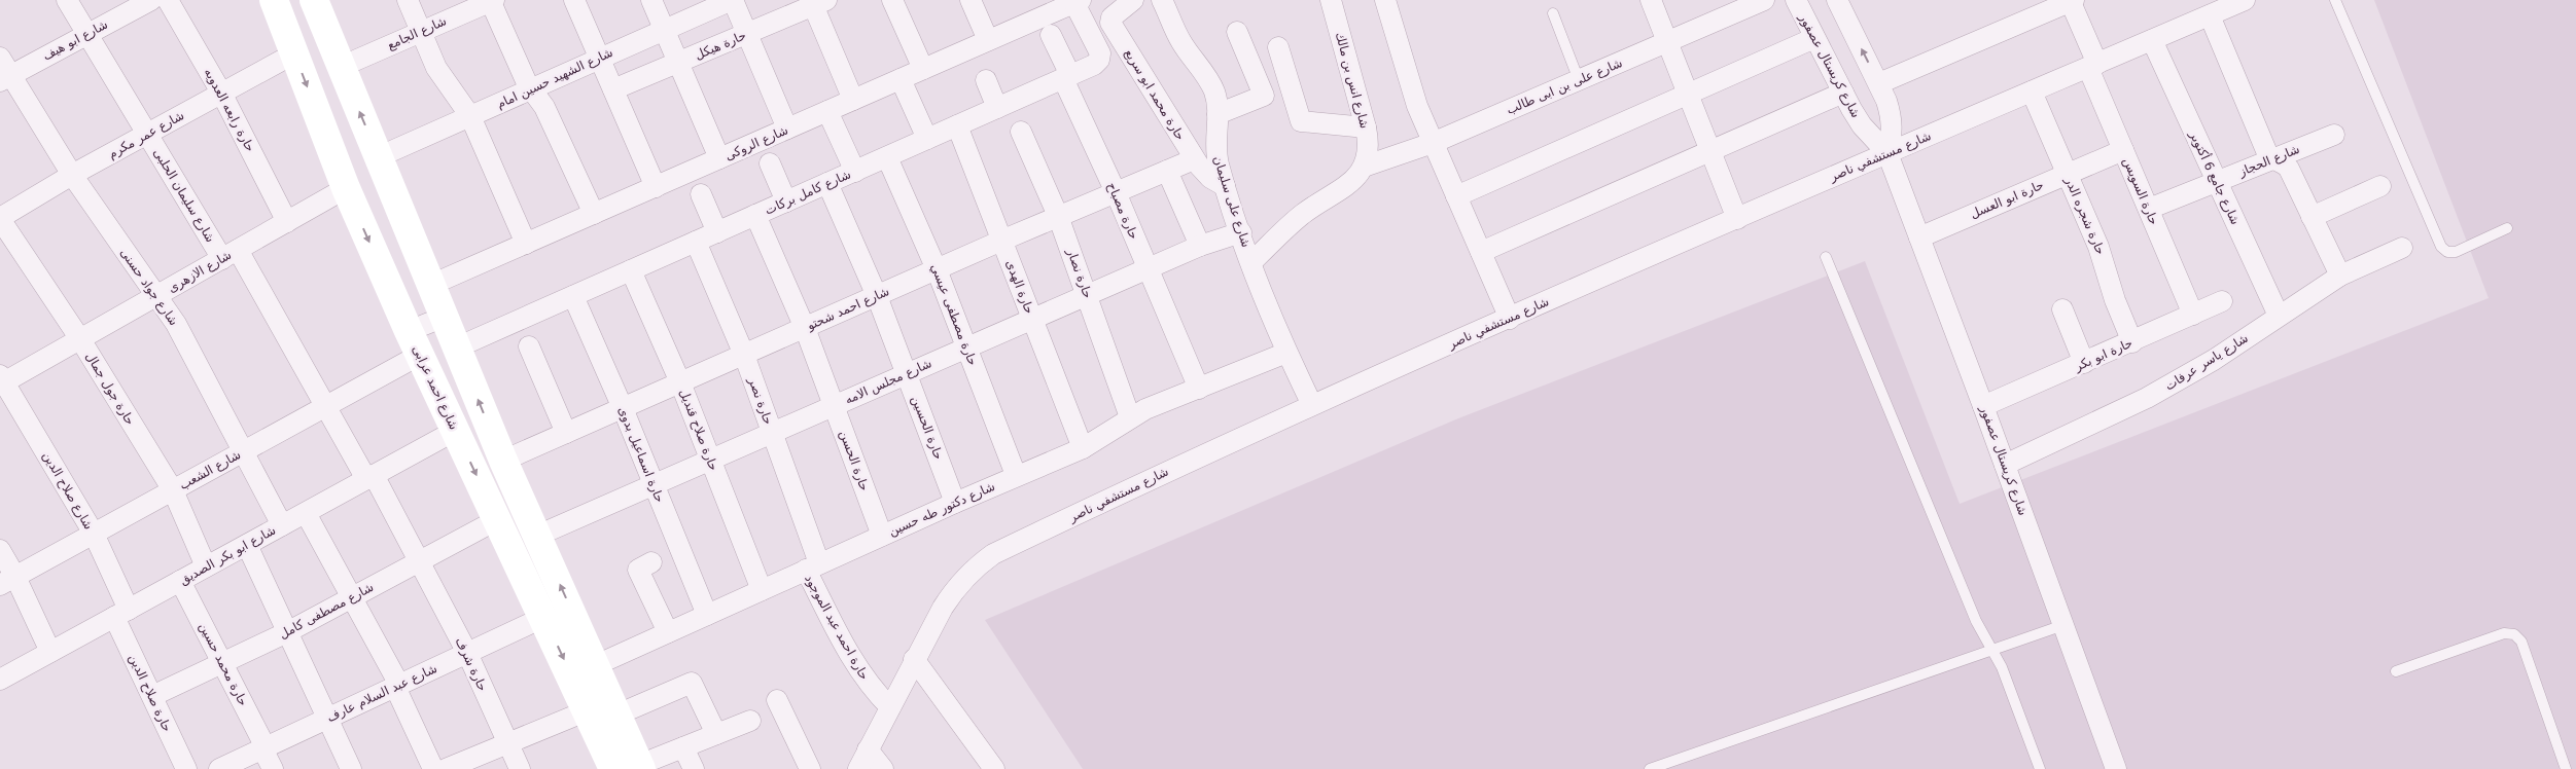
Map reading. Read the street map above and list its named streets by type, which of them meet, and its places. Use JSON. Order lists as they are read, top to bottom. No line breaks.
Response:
{"streets":{"street":["شارع الجامع","شارع ابو هيف","حارة هيكل","شارع كريستال عصفور","شارع الشهيد حسين امام","شارع انس بن مالك","شارع على بن ابى طالب","حارة محمد ابو سريع","حارة رابعه العدويه","شارع عمر مكرم","شارع الروكى","شارع مستشفي ناصر","شارع الحجاز","شارع جامع 6 أكتوبر","حارة السويس","شارع كامل بركات","شارع سليمان الحلبى","حارة ابو العسل","شارع على سليمان","حارة مصباح","حارة شجره الدر","شارع الازهرى","حارة نصار","شارع جواد حسنى","حارة الهدى","شارع احمد شحتو","حارة مصطفى عيسي","حارة ابو بكر","شارع ياسر عرفات","شارع مجلس الامه","شارع احمد عرابى","حارة جول جمال","حارة نصر","حارة الحسين","حارة صلاح قنديل","حارة اسماعيل بدوى","حارة الحسن","شارع الشعب","شارع صلاح الدين","شارع دكتور طه حسين","شارع ابو بكر الصديق","شارع مصطفى كامل","حارة احمد عبد الموجود","حارة محمد حسين","حارة شرف","حارة صلاح الدين","شارع عبد السلام عارف"]},"crossings":[["شارع ابو هيف","شارع سليمان الحلبى"],["شارع ابو هيف","شارع جواد حسنى"],["شارع كريستال عصفور","شارع مستشفي ناصر"],["شارع كريستال عصفور","حارة ابو العسل"],["شارع كريستال عصفور","حارة ابو بكر"],["شارع كريستال عصفور","شارع ياسر عرفات"],["شارع انس بن مالك","شارع على بن ابى طالب"],["شارع انس بن مالك","شارع على سليمان"],["حارة محمد ابو سريع","شارع على سليمان"],["حارة محمد ابو سريع","شارع احمد شحتو"],["حارة رابعه العدويه","شارع عمر مكرم"],["حارة رابعه العدويه","شارع الازهرى"],["شارع عمر مكرم","شارع سليمان الحلبى"],["شارع عمر مكرم","شارع جواد حسنى"],["شارع عمر مكرم","شارع احمد عرابى"],["شارع عمر مكرم","حارة جول جمال"],["شارع الروكى","شارع كامل بركات"],["شارع مستشفي ناصر","شارع جامع 6 أكتوبر"],["شارع مستشفي ناصر","حارة السويس"],["شارع مستشفي ناصر","شارع على سليمان"],["شارع مستشفي ناصر","حارة شجره الدر"],["شارع مستشفي ناصر","حارة احمد عبد الموجود"],["شارع الحجاز","شارع جامع 6 أكتوبر"],["شارع الحجاز","حارة السويس"],["شارع جامع 6 أكتوبر","شارع ياسر عرفات"],["حارة السويس","حارة ابو العسل"],["حارة السويس","حارة ابو بكر"],["شارع كامل بركات","حارة مصباح"],["شارع كامل بركات","حارة الهدى"],["شارع كامل بركات","حارة مصطفى عيسي"],["شارع كامل بركات","حارة نصر"],["شارع كامل بركات","حارة الحسين"],["شارع كامل بركات","حارة صلاح قنديل"],["شارع كامل بركات","حارة اسماعيل بدوى"],["شارع كامل بركات","حارة الحسن"],["شارع سليمان الحلبى","شارع الازهرى"],["شارع سليمان الحلبى","شارع الشعب"],["شارع سليمان الحلبى","شارع ابو بكر الصديق"],["شارع سليمان الحلبى","حارة شرف"],["حارة ابو العسل","حارة شجره الدر"],["شارع على سليمان","شارع مجلس الامه"],["شارع على سليمان","شارع دكتور طه حسين"],["حارة مصباح","شارع احمد شحتو"],["حارة مصباح","شارع مجلس الامه"],["حارة مصباح","شارع دكتور طه حسين"],["حارة شجره الدر","حارة ابو بكر"],["شارع الازهرى","شارع جواد حسنى"],["شارع الازهرى","شارع احمد عرابى"],["شارع الازهرى","حارة جول جمال"],["شارع الازهرى","شارع صلاح الدين"],["حارة نصار","شارع احمد شحتو"],["حارة نصار","شارع مجلس الامه"],["حارة نصار","شارع دكتور طه حسين"],["شارع جواد حسنى","شارع الشعب"],["شارع جواد حسنى","شارع ابو بكر الصديق"],["حارة الهدى","شارع احمد شحتو"],["حارة الهدى","شارع مجلس الامه"],["حارة الهدى","شارع دكتور طه حسين"],["شارع احمد شحتو","حارة مصطفى عيسي"],["شارع احمد شحتو","حارة نصر"],["شارع احمد شحتو","حارة الحسين"],["شارع احمد شحتو","حارة صلاح قنديل"],["شارع احمد شحتو","حارة اسماعيل بدوى"],["شارع احمد شحتو","حارة الحسن"],["حارة مصطفى عيسي","شارع مجلس الامه"],["حارة مصطفى عيسي","شارع دكتور طه حسين"],["شارع مجلس الامه","حارة نصر"],["شارع مجلس الامه","حارة الحسين"],["شارع مجلس الامه","حارة صلاح قنديل"],["شارع مجلس الامه","حارة اسماعيل بدوى"],["شارع مجلس الامه","حارة الحسن"],["شارع احمد عرابى","شارع الشعب"],["شارع احمد عرابى","شارع ابو بكر الصديق"],["شارع احمد عرابى","شارع مصطفى كامل"],["شارع احمد عرابى","شارع عبد السلام عارف"],["حارة جول جمال","شارع الشعب"],["حارة جول جمال","شارع ابو بكر الصديق"],["حارة نصر","شارع دكتور طه حسين"],["حارة نصر","حارة احمد عبد الموجود"],["حارة الحسين","شارع دكتور طه حسين"],["حارة صلاح قنديل","شارع دكتور طه حسين"],["حارة اسماعيل بدوى","شارع دكتور طه حسين"],["حارة الحسن","شارع دكتور طه حسين"],["شارع الشعب","شارع صلاح الدين"],["شارع صلاح الدين","شارع ابو بكر الصديق"],["شارع صلاح الدين","حارة صلاح الدين"],["شارع دكتور طه حسين","حارة احمد عبد الموجود"],["شارع ابو بكر الصديق","حارة محمد حسين"],["شارع ابو بكر الصديق","حارة شرف"],["شارع ابو بكر الصديق","حارة صلاح الدين"],["شارع مصطفى كامل","حارة محمد حسين"],["شارع مصطفى كامل","حارة شرف"],["شارع مصطفى كامل","حارة صلاح الدين"],["حارة محمد حسين","شارع عبد السلام عارف"],["حارة شرف","شارع عبد السلام عارف"]]}
